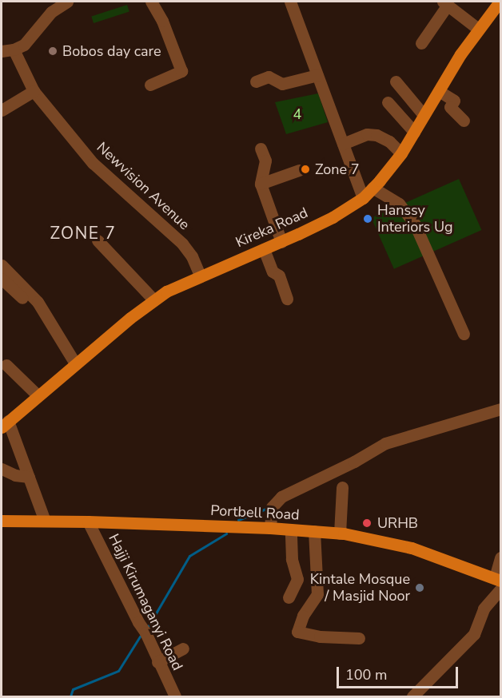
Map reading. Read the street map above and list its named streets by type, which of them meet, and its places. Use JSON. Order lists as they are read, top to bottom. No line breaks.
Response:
{"streets":{"main road":["Kireka Road","Portbell Road"],"street":["Newvision Avenue","Hajji Kirumaganyi Road"]},"crossings":[["Newvision Avenue","Kireka Road"],["Portbell Road","Hajji Kirumaganyi Road"]],"districts":["ZONE 7"],"parks":["4"],"places":["Bobos day care","Zone 7","Hanssy Interiors Ug","URHB","Kintale Mosque / Masjid Noor"],"scale_bar":"100 m"}
